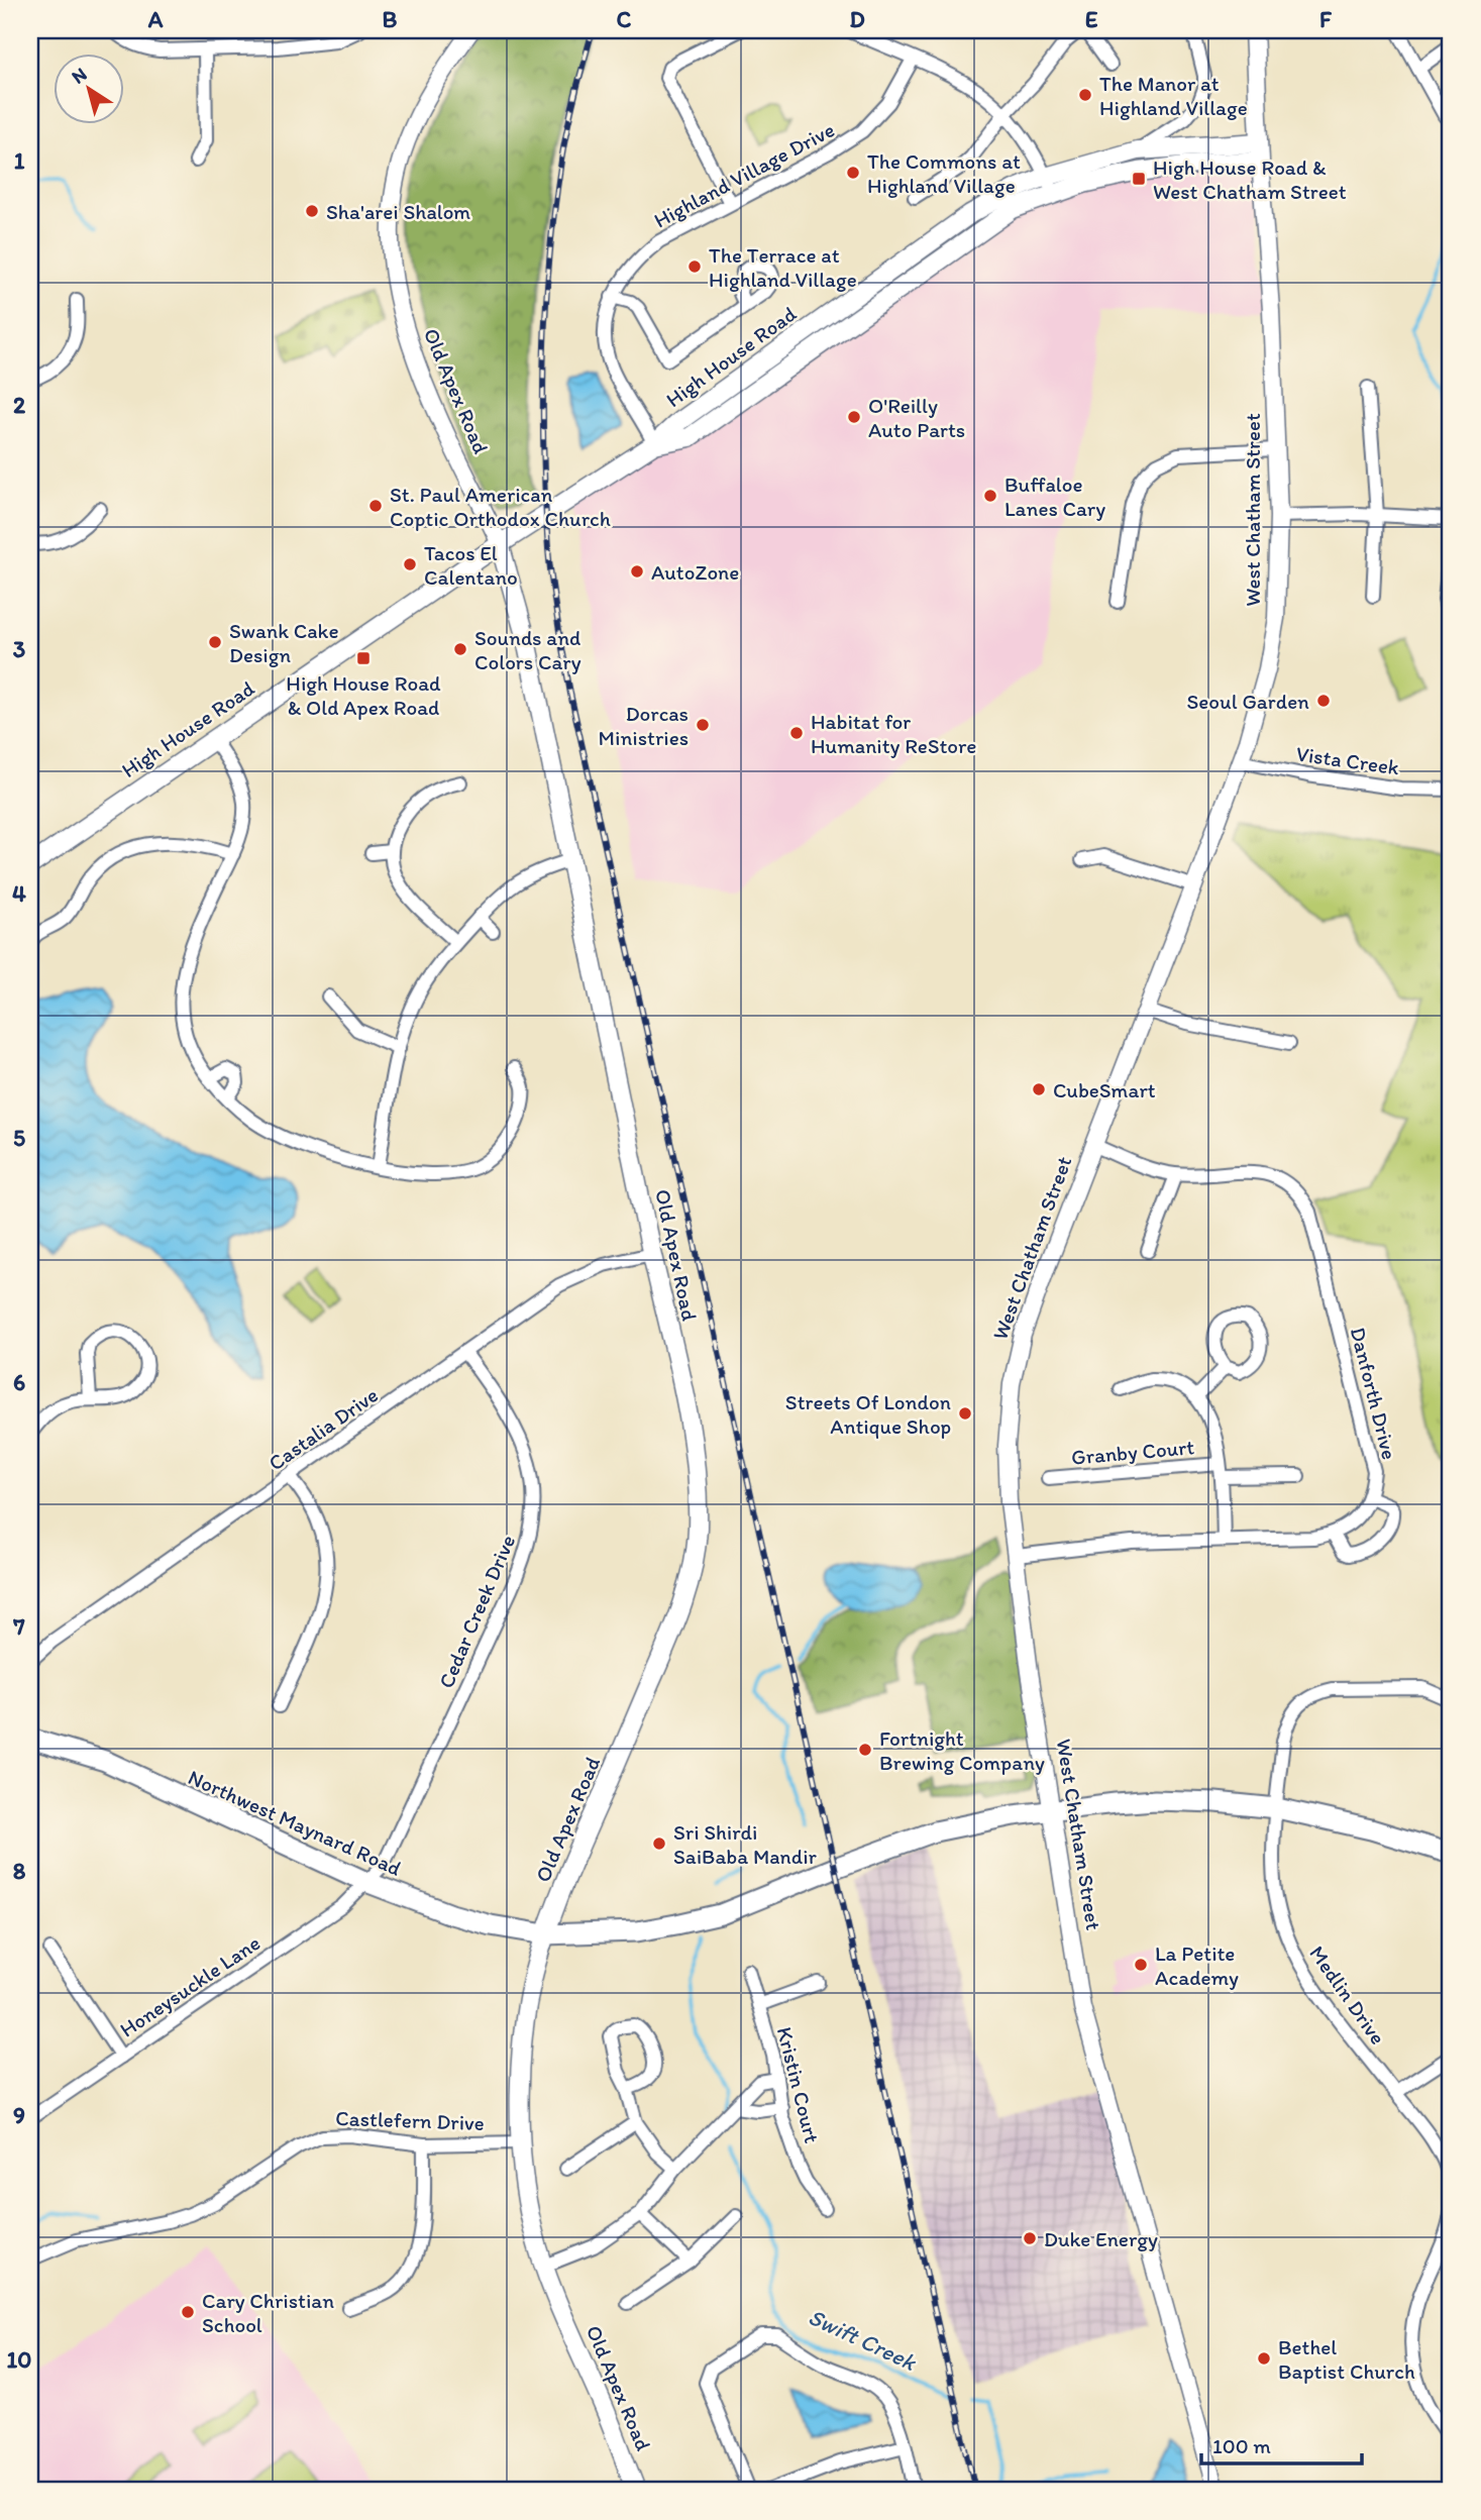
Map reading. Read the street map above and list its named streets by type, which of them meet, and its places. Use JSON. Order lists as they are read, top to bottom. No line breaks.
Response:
{"streets":{"main road":["High House Road","Old Apex Road","West Chatham Street","Northwest Maynard Road"],"street":["Highland Village Drive","Vista Creek","Danforth Drive","Castalia Drive","Granby Court","Cedar Creek Drive","Honeysuckle Lane","Medlin Drive","Kristin Court","Castlefern Drive"]},"crossings":[["Highland Village Drive","High House Road"],["High House Road","Old Apex Road"],["High House Road","West Chatham Street"],["Old Apex Road","Castalia Drive"],["Old Apex Road","Northwest Maynard Road"],["Old Apex Road","Castlefern Drive"],["West Chatham Street","Vista Creek"],["West Chatham Street","Danforth Drive"],["West Chatham Street","Northwest Maynard Road"],["Castalia Drive","Cedar Creek Drive"],["Cedar Creek Drive","Northwest Maynard Road"],["Cedar Creek Drive","Honeysuckle Lane"],["Northwest Maynard Road","Honeysuckle Lane"],["Northwest Maynard Road","Medlin Drive"]],"water":["Swift Creek"],"places":{"other":["The Manor at Highland Village","The Commons at Highland Village","Sha'arei Shalom","The Terrace at Highland Village","O'Reilly Auto Parts","Buffaloe Lanes Cary","St. Paul American Coptic Orthodox Church","Tacos El Calentano","AutoZone","Swank Cake Design","Sounds and Colors Cary","Seoul Garden","Dorcas Ministries","Habitat for Humanity ReStore","CubeSmart","Streets Of London Antique Shop","Fortnight Brewing Company","Sri Shirdi SaiBaba Mandir","La Petite Academy","Duke Energy","Cary Christian School","Bethel Baptist Church"],"transit":["High House Road & West Chatham Street","High House Road & Old Apex Road"]},"scale_bar":"100 m","north":"top left","grid":{"columns":["A","B","C","D","E","F"],"rows":["1","2","3","4","5","6","7","8","9","10"]}}
